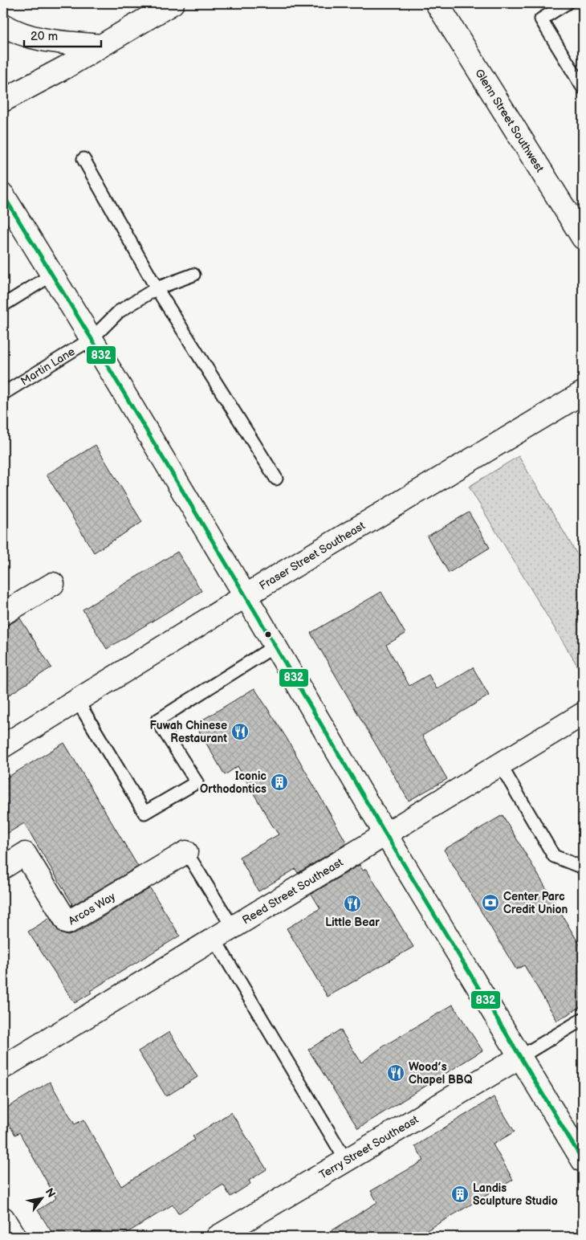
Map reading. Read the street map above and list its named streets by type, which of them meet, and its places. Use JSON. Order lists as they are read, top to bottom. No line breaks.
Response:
{"streets":{"street":["Glenn Street Southwest","Fraser Street Southeast","Reed Street Southeast","Arcos Way","Terry Street Southeast"],"lane":["Martin Lane"]},"places":{"restaurant":["Fuwah Chinese Restaurant","Little Bear","Wood’s Chapel BBQ"],"building":["Iconic Orthodontics","Landis Sculpture Studio"],"bank":["Center Parc Credit Union"]},"lines":["transit line 832"],"scale_bar":"20 m","north":"top right"}
